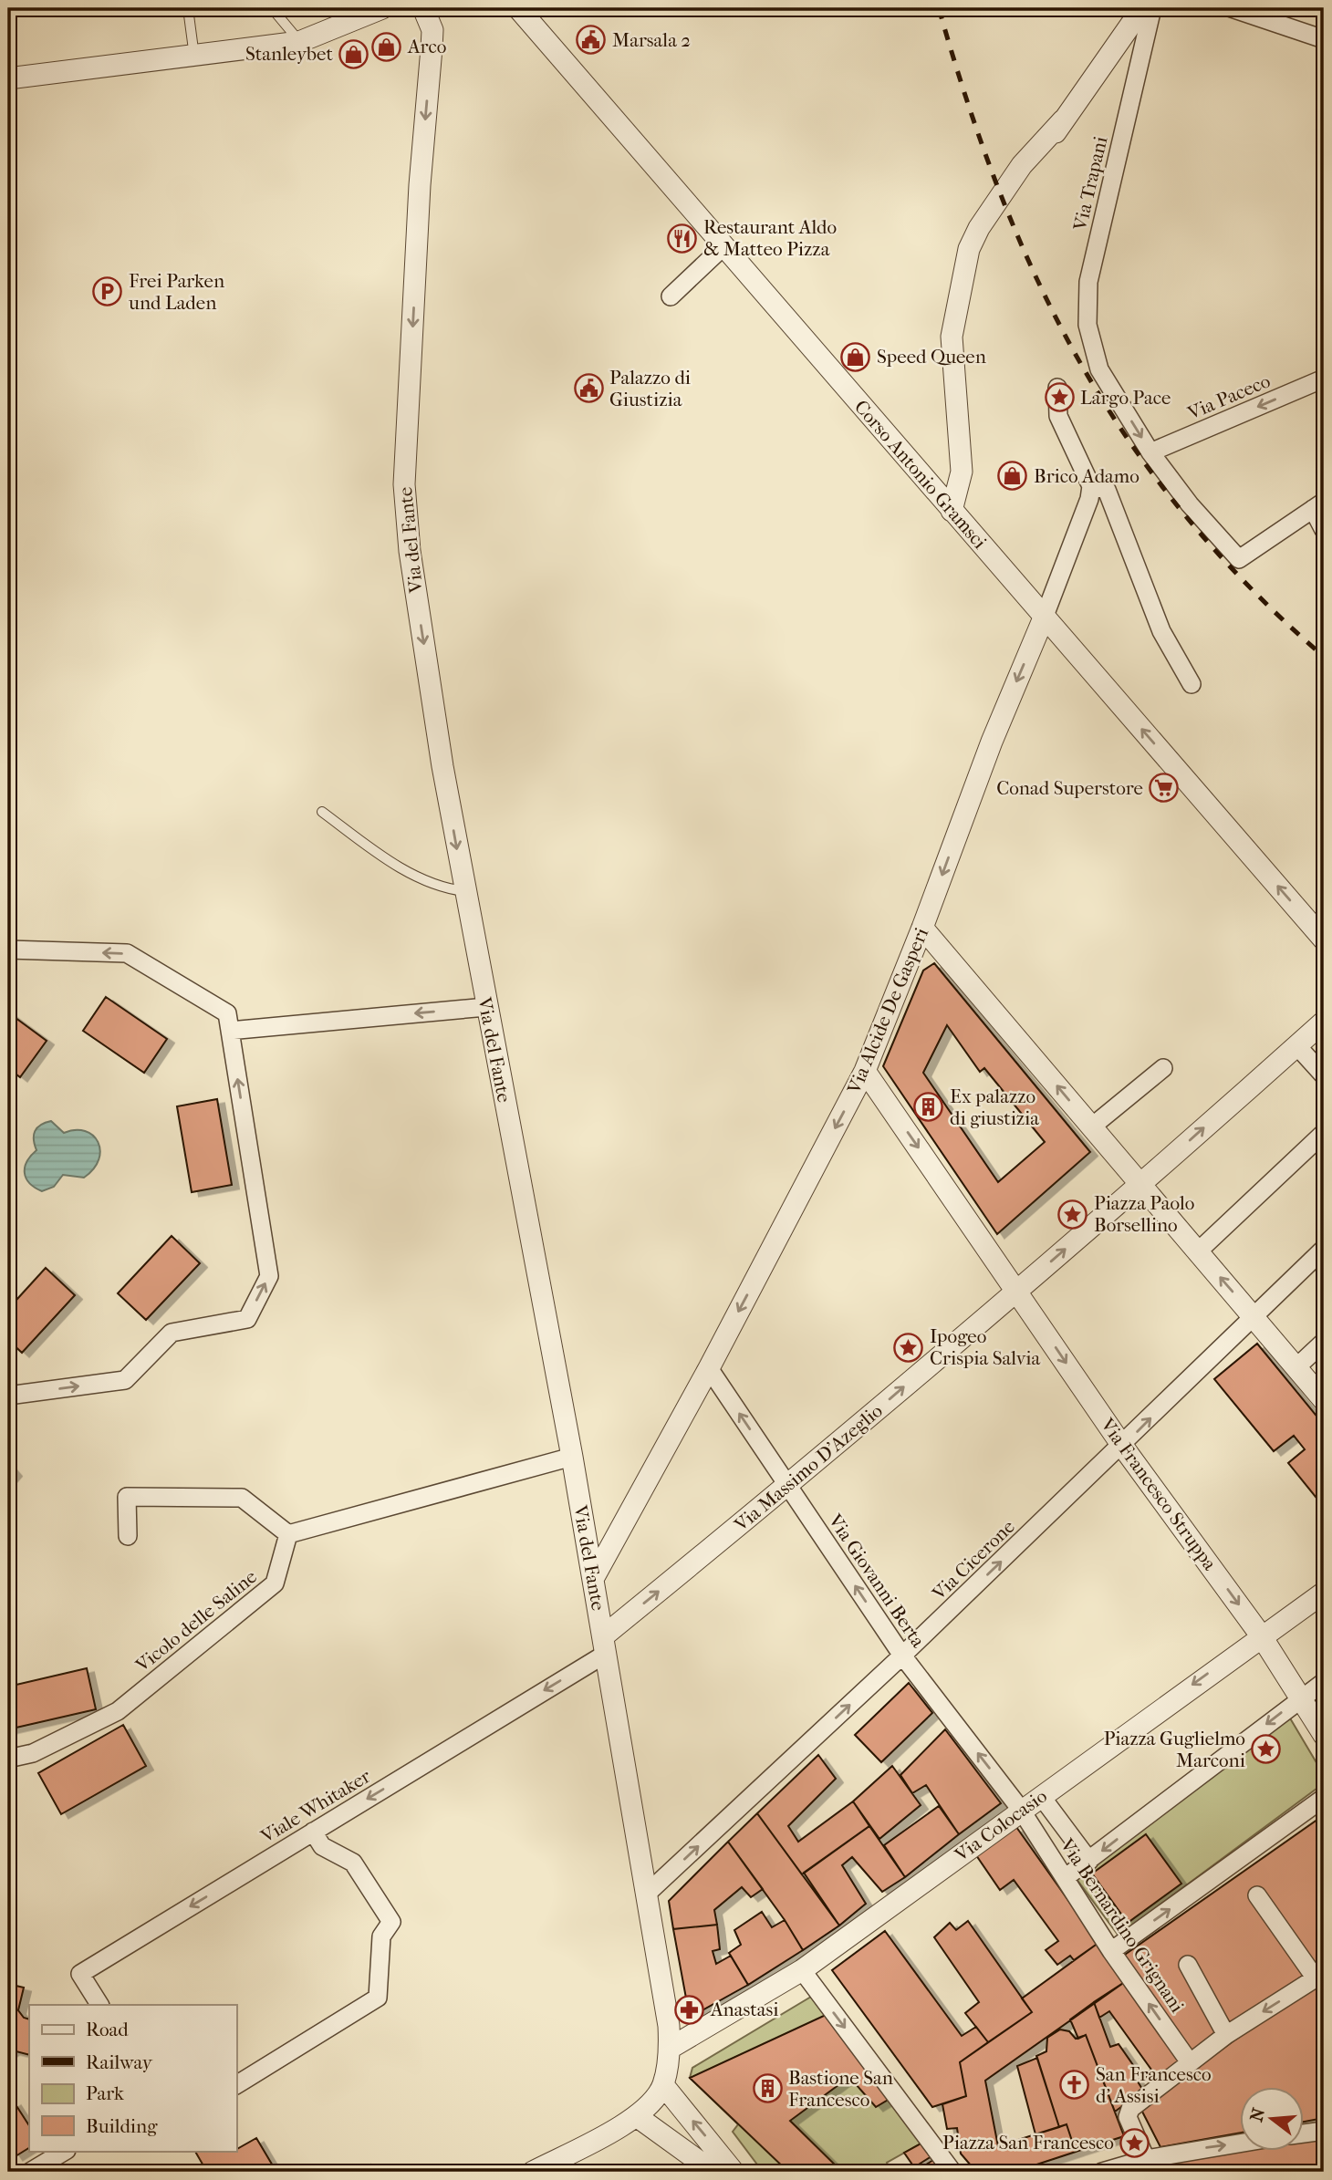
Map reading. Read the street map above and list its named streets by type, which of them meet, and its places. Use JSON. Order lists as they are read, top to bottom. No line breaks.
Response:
{"streets":{"street":["Via Trapani","Via Paceco","Corso Antonio Gramsci","Via del Fante","Via Alcide De Gasperi","Via Massimo D'Azeglio","Via Francesco Struppa","Via Cicerone","Via Giovanni Berta","Vicolo delle Saline","Viale Whitaker","Via Colocasio","Via Bernardino Grignani"]},"crossings":[["Via Trapani","Via Paceco"],["Corso Antonio Gramsci","Via Alcide De Gasperi"],["Via del Fante","Via Alcide De Gasperi"],["Via del Fante","Via Massimo D'Azeglio"],["Via del Fante","Via Cicerone"],["Via del Fante","Viale Whitaker"],["Via del Fante","Via Colocasio"],["Via Alcide De Gasperi","Via Francesco Struppa"],["Via Alcide De Gasperi","Via Giovanni Berta"],["Via Massimo D'Azeglio","Via Francesco Struppa"],["Via Massimo D'Azeglio","Via Giovanni Berta"],["Via Massimo D'Azeglio","Viale Whitaker"],["Via Francesco Struppa","Via Cicerone"],["Via Francesco Struppa","Via Colocasio"],["Via Cicerone","Via Giovanni Berta"],["Via Giovanni Berta","Via Colocasio"],["Via Giovanni Berta","Via Bernardino Grignani"],["Via Colocasio","Via Bernardino Grignani"]],"one_way":["Via Trapani","Via Paceco","Via del Fante","Via Alcide De Gasperi","Via Massimo D'Azeglio","Via Cicerone","Via Giovanni Berta","Viale Whitaker"],"places":{"public building":["Marsala 2","Palazzo di Giustizia"],"shop":["Arco","Stanleybet","Speed Queen","Brico Adamo"],"restaurant":["Restaurant Aldo & Matteo Pizza"],"parking":["Frei Parken und Laden"],"place":["Largo Pace","Piazza Paolo Borsellino","Ipogeo Crispia Salvia","Piazza Guglielmo Marconi","Piazza San Francesco"],"supermarket":["Conad Superstore"],"building":["Ex palazzo di giustizia","Bastione San Francesco"],"pharmacy":["Anastasi"],"church":["San Francesco d' Assisi"]},"legend":["Road","Railway","Park","Building"],"north":"left"}
